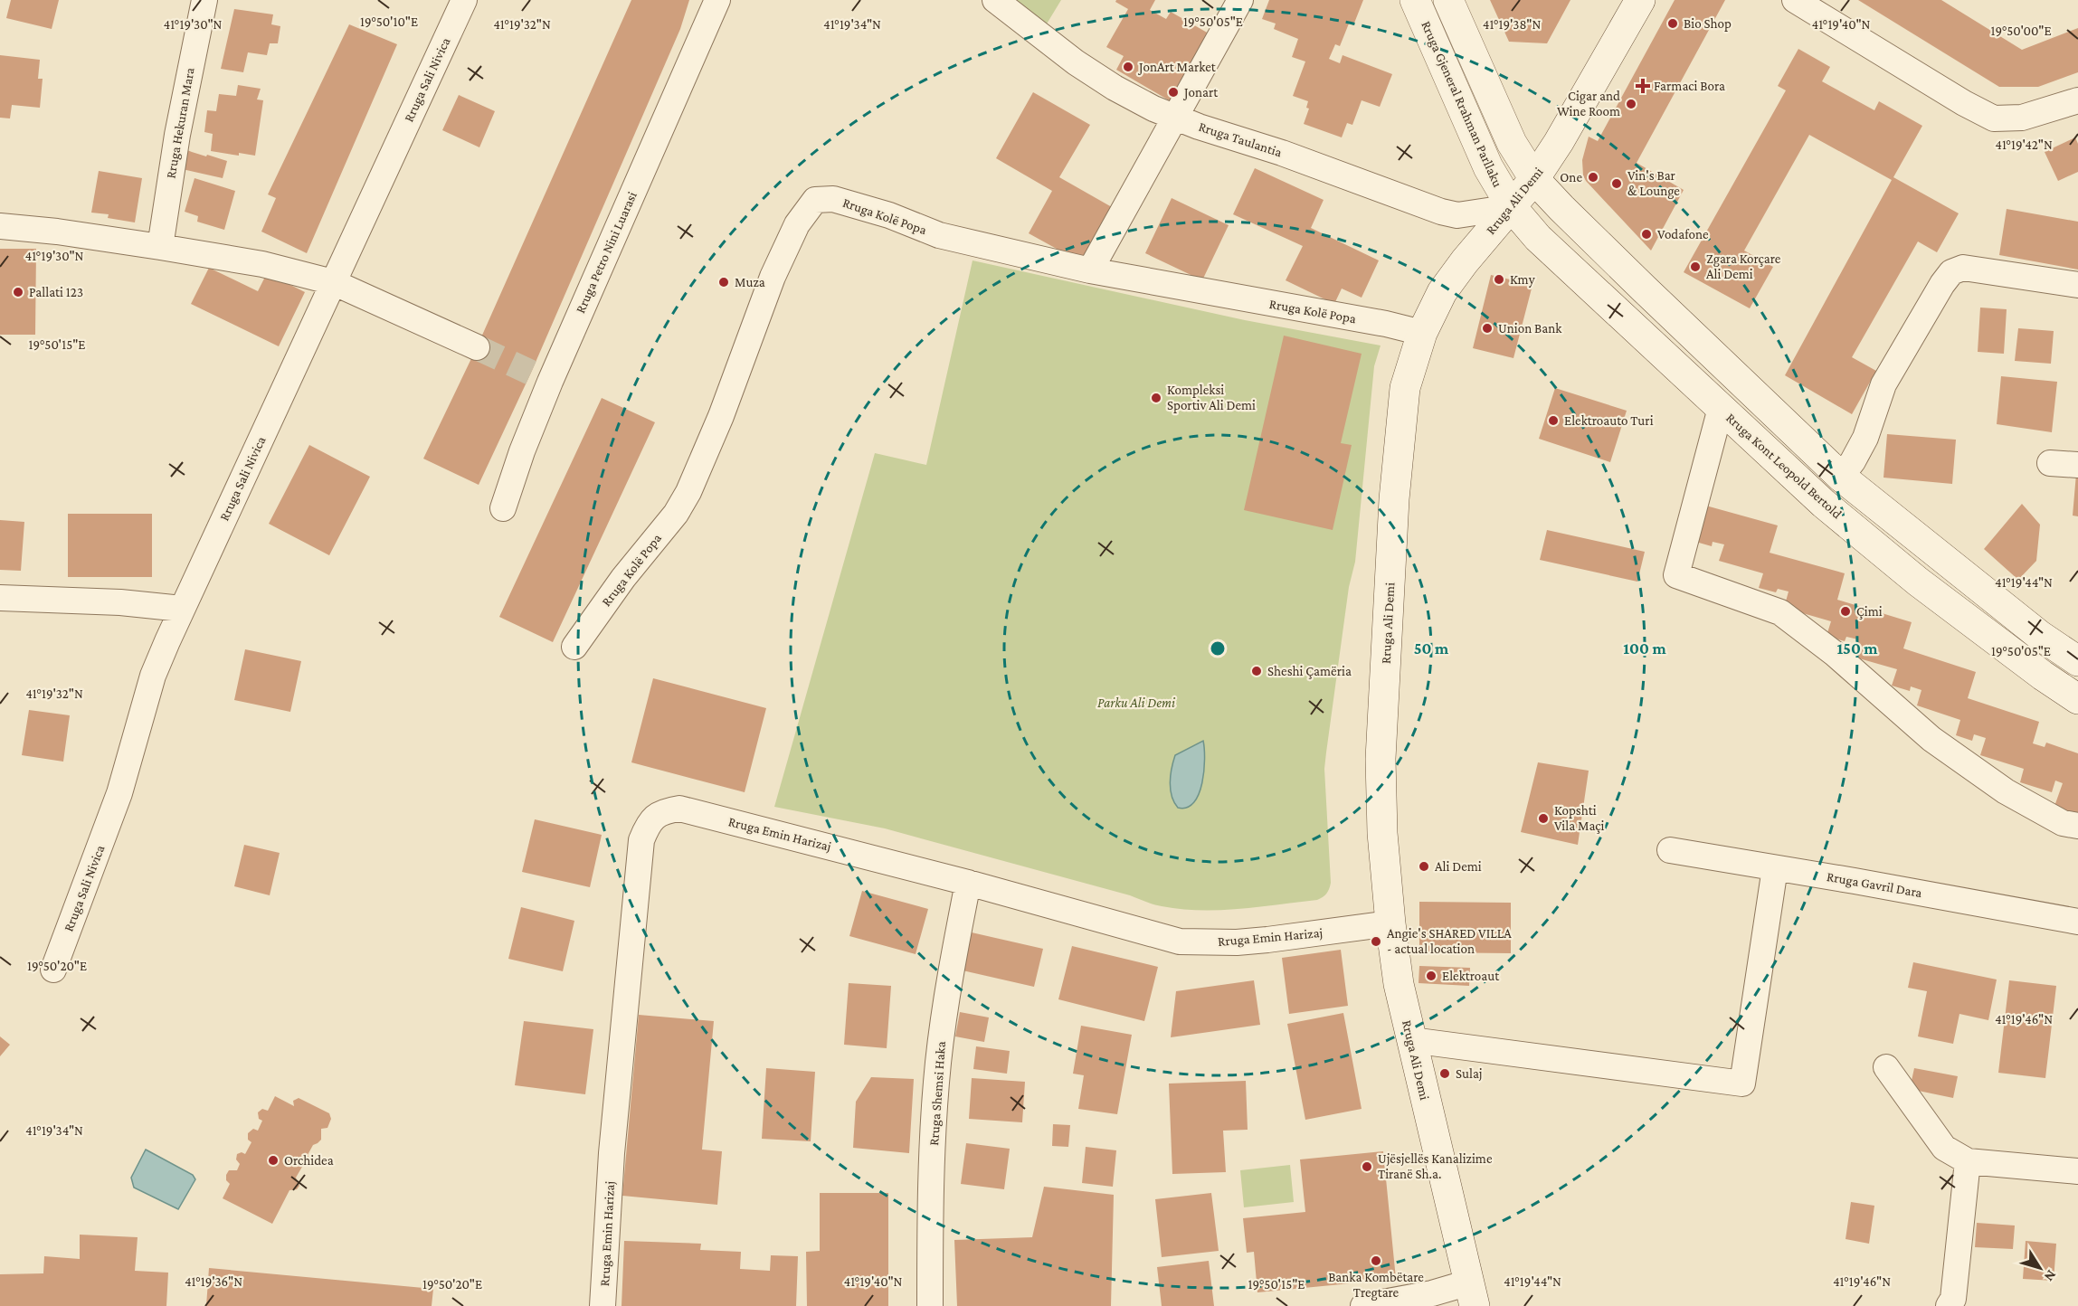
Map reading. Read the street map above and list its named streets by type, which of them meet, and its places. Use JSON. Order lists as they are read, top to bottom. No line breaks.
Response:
{"streets":{"main road":["Rruga Gjeneral Rrahman Parllaku","Rruga Ali Demi","Rruga Kont Leopold Bertold"],"street":["Rruga Sali Nivica","Rruga Hekuran Mara","Rruga Taulantia","Rruga Kolë Popa","Rruga Petro Nini Luarasi","Rruga Emin Harizaj","Rruga Gavril Dara","Rruga Shemsi Haka"]},"crossings":[["Rruga Gjeneral Rrahman Parllaku","Rruga Taulantia"],["Rruga Gjeneral Rrahman Parllaku","Rruga Ali Demi"],["Rruga Gjeneral Rrahman Parllaku","Rruga Kont Leopold Bertold"],["Rruga Taulantia","Rruga Ali Demi"],["Rruga Taulantia","Rruga Kont Leopold Bertold"],["Rruga Ali Demi","Rruga Kolë Popa"],["Rruga Ali Demi","Rruga Kont Leopold Bertold"],["Rruga Ali Demi","Rruga Emin Harizaj"],["Rruga Emin Harizaj","Rruga Shemsi Haka"]],"parks":["Parku Ali Demi"],"places":{"other":["Bio Shop","JonArt Market","Jonart","Cigar and Wine Room","One","Vin's Bar & Lounge","Vodafone","Zgara Korçare Ali Demi","Kmy","Muza","Pallati 123","Union Bank","Kompleksi Sportiv Ali Demi","Elektroauto Turi","Çimi","Sheshi Çamëria","Kopshti Vila Maçi","Ali Demi","Angie's SHARED VILLA - actual location","Elektroaut","Sulaj","Orchidea","Ujësjellës Kanalizime Tiranë Sh.a.","Banka Kombëtare Tregtare"],"health":["Farmaci Bora"]},"north":"bottom right","coordinates":["19°50'05\"E","19°50'10\"E","41°19'30\"N","41°19'32\"N","41°19'34\"N","41°19'38\"N","41°19'40\"N","19°50'00\"E","41°19'42\"N","19°50'15\"E","41°19'44\"N","19°50'20\"E","41°19'46\"N","41°19'36\"N"],"rings":["50 m","100 m","150 m"]}
